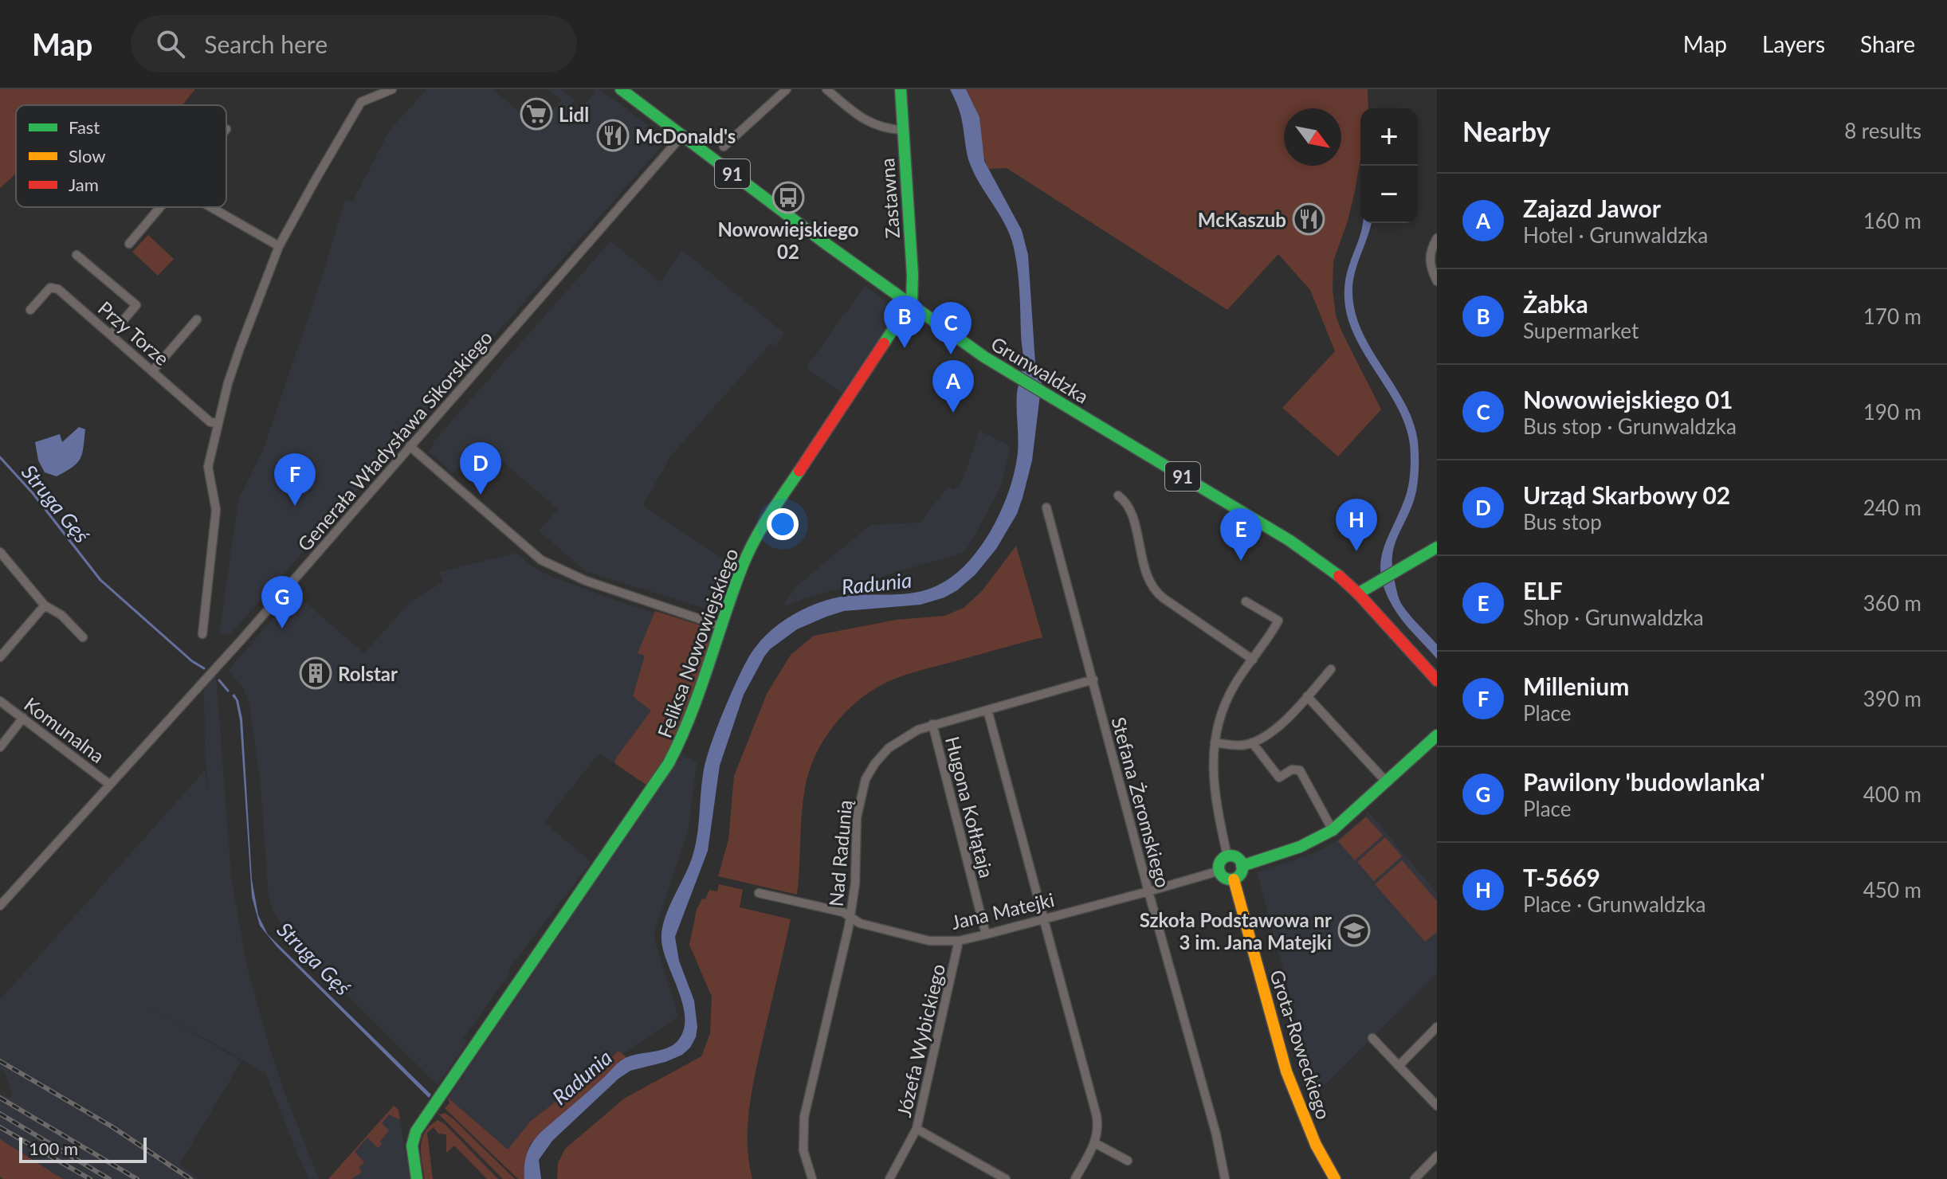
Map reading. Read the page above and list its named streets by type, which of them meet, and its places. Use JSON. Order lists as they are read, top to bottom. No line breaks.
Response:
{"streets":{"street":["91","Zastawna","Przy Torze","Grunwaldzka","Generała Władysława Sikorskiego","Feliksa Nowowiejskiego","Komunalna","Stefana Żeromskiego","Hugona Kołłątaja","Nad Radunią","Jana Matejki","Józefa Wybickiego","Grota-Roweckiego"]},"crossings":[["Zastawna","Grunwaldzka"],["Zastawna","Feliksa Nowowiejskiego"],["Grunwaldzka","Generała Władysława Sikorskiego"],["Grunwaldzka","Feliksa Nowowiejskiego"],["Generała Władysława Sikorskiego","Komunalna"],["Stefana Żeromskiego","Nad Radunią"],["Stefana Żeromskiego","Jana Matejki"],["Hugona Kołłątaja","Nad Radunią"],["Hugona Kołłątaja","Jana Matejki"],["Nad Radunią","Jana Matejki"],["Jana Matejki","Józefa Wybickiego"],["Jana Matejki","Grota-Roweckiego"]],"water":["Struga Gęś","Radunia"],"places":{"supermarket":["Lidl"],"restaurant":["McDonald's","McKaszub"],"bus stop":["Nowowiejskiego 02"],"building":["Rolstar"],"school or university":["Szkoła Podstawowa nr 3 im. Jana Matejki"]},"legend":["Fast","Slow","Jam"],"scale_bar":"100 m","north":"bottom right","page":{"header":"Map","search":"Search here","nav":["Map","Layers","Share"],"heading":["Nearby","8 results"],"map_buttons":["+","−"],"list":[{"mark":"A","name":"Zajazd Jawor","note":"Hotel · Grunwaldzka","value":"160 m"},{"mark":"B","name":"Żabka","note":"Supermarket","value":"170 m"},{"mark":"C","name":"Nowowiejskiego 01","note":"Bus stop · Grunwaldzka","value":"190 m"},{"mark":"D","name":"Urząd Skarbowy 02","note":"Bus stop","value":"240 m"},{"mark":"E","name":"ELF","note":"Shop · Grunwaldzka","value":"360 m"},{"mark":"F","name":"Millenium","note":"Place","value":"390 m"},{"mark":"G","name":"Pawilony 'budowlanka'","note":"Place","value":"400 m"},{"mark":"H","name":"T-5669","note":"Place · Grunwaldzka","value":"450 m"}],"pins":["B","C","A","D","F","H","E","G"],"scale":"100 m"}}
